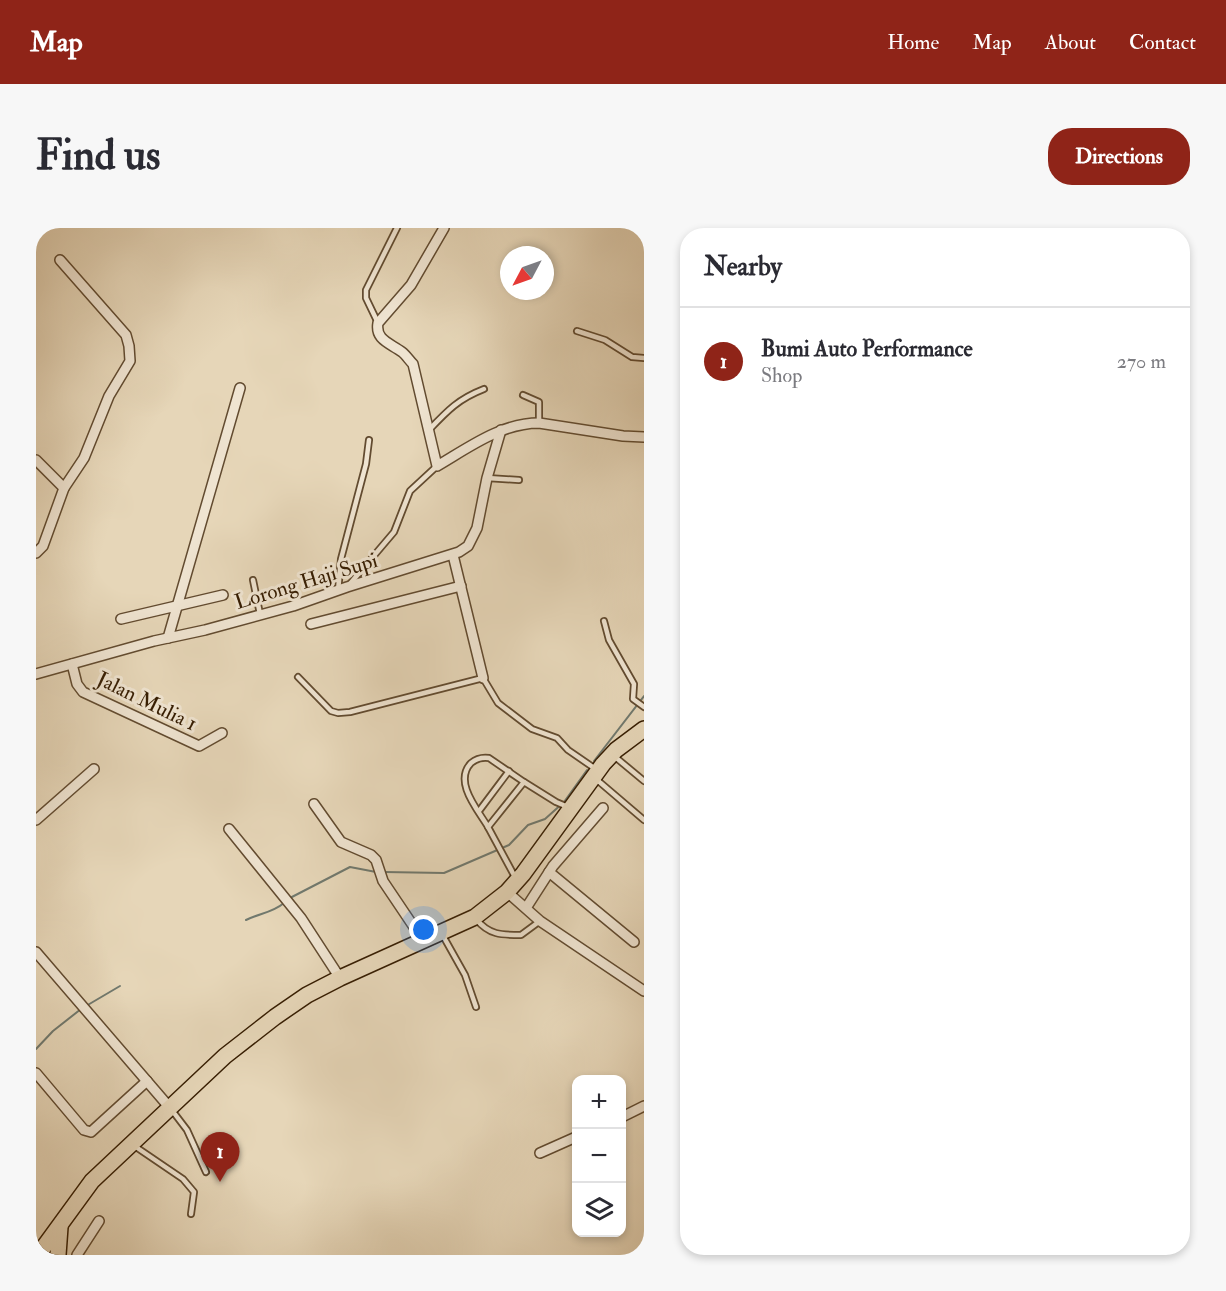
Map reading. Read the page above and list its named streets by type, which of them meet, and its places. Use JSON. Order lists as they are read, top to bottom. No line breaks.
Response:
{"streets":{"street":["Lorong Haji Supi","Jalan Mulia 1"]},"crossings":[["Lorong Haji Supi","Jalan Mulia 1"]],"north":"bottom left","page":{"header":"Map","nav":["Home","Map","About","Contact"],"buttons":"Directions","title":"Find us","heading":"Nearby","list":[{"mark":"1","name":"Bumi Auto Performance","note":"Shop","value":"270 m"}],"map_buttons":["+","−"],"pins":"1"}}
